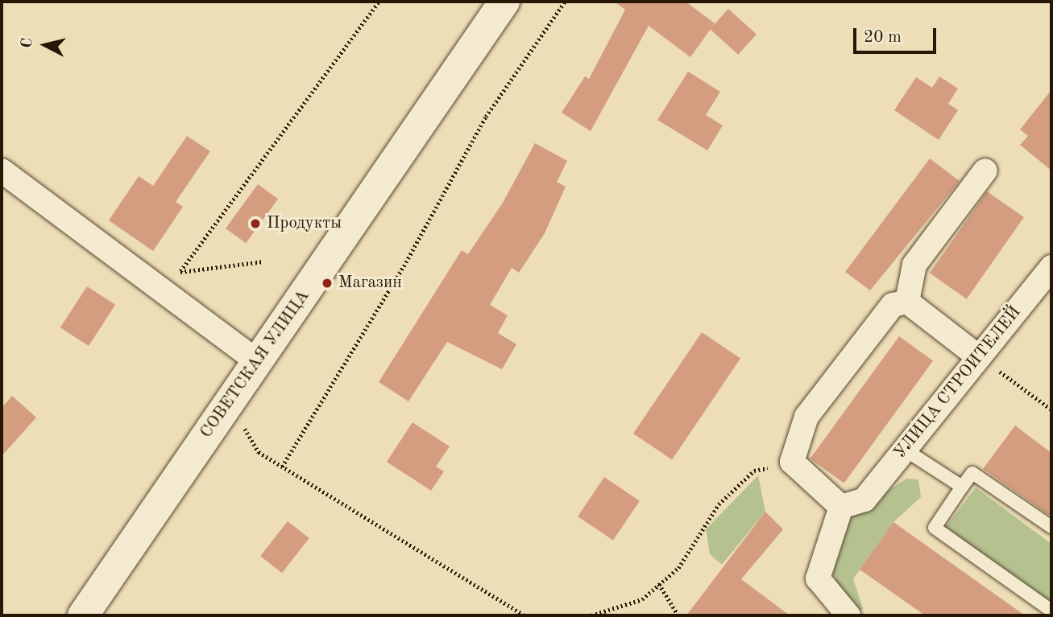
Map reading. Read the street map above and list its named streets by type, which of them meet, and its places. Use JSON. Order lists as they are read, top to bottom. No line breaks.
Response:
{"streets":{"street":["СОВЕТСКАЯ УЛИЦА","УЛИЦА СТРОИТЕЛЕЙ"]},"places":["Продукты","Магазин"],"scale_bar":"20 m","north":"left"}
